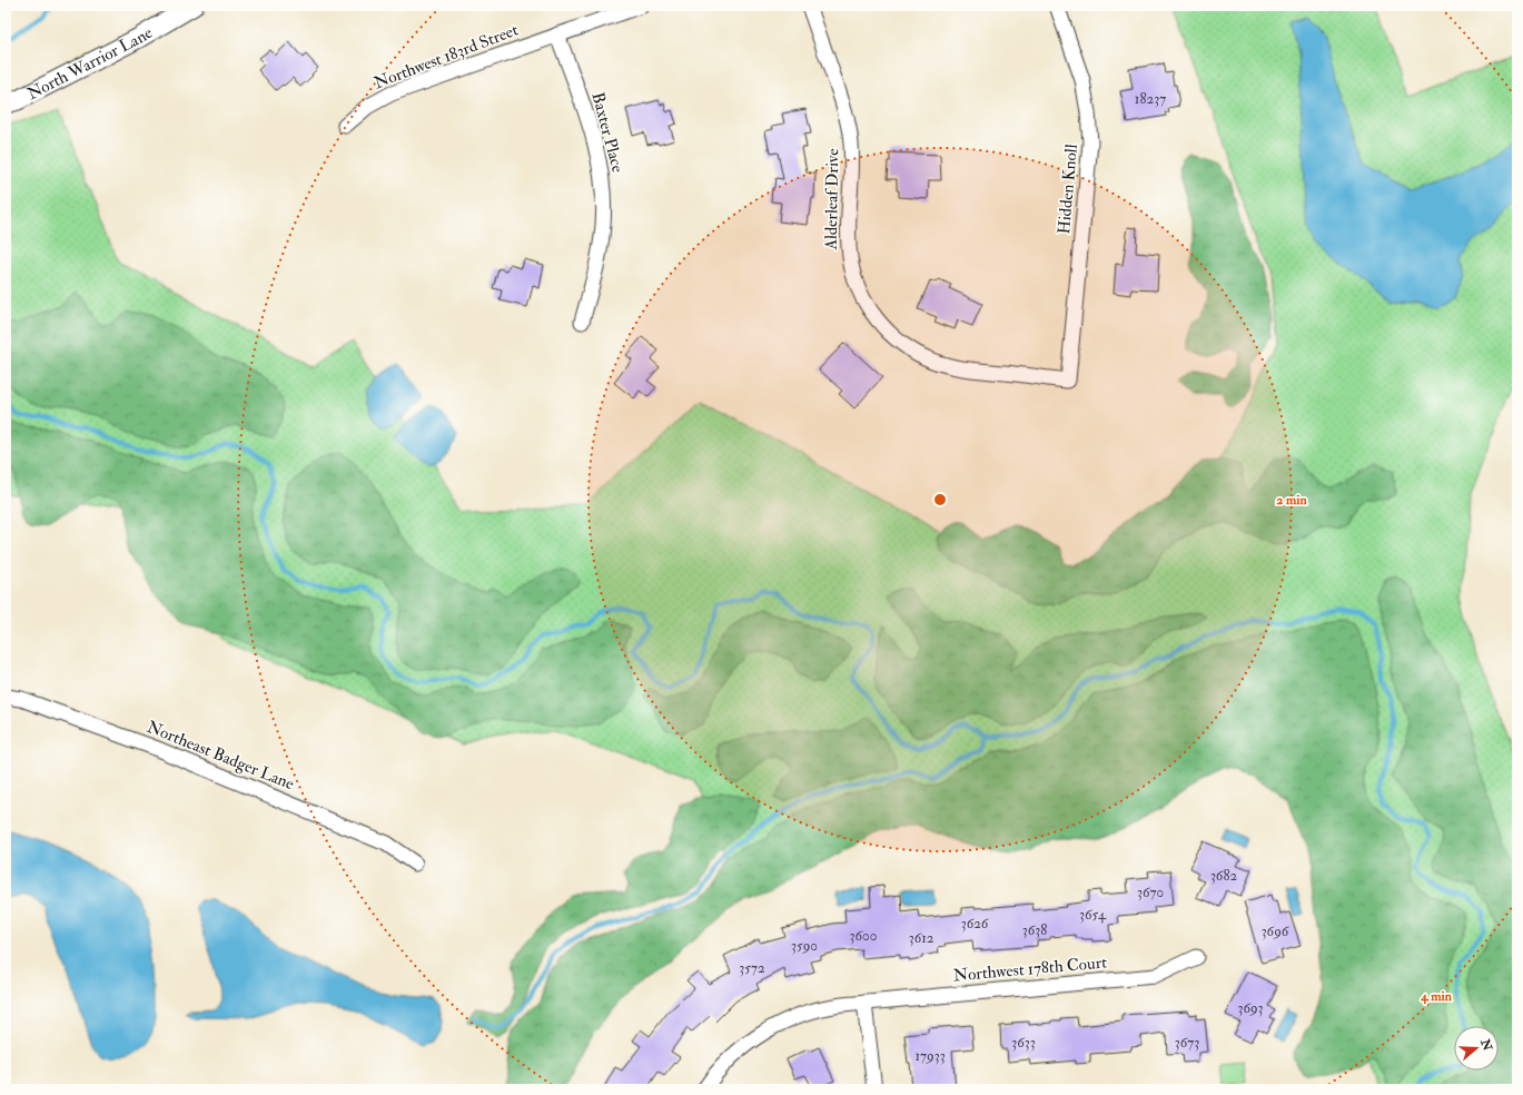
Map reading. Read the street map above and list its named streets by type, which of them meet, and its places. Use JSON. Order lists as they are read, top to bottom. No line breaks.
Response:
{"streets":{"street":["Northwest 183rd Street","North Warrior Lane","Baxter Place","Hidden Knoll","Alderleaf Drive","Northeast Badger Lane","Northwest 178th Court"]},"crossings":[["Northwest 183rd Street","Baxter Place"],["Hidden Knoll","Alderleaf Drive"]],"house_numbers":["18237","3682","3670","3654","3626","3638","3696","3600","3612","3590","3572","3693","3633","3673","17933"],"north":"right","rings":["2 min","4 min"]}
